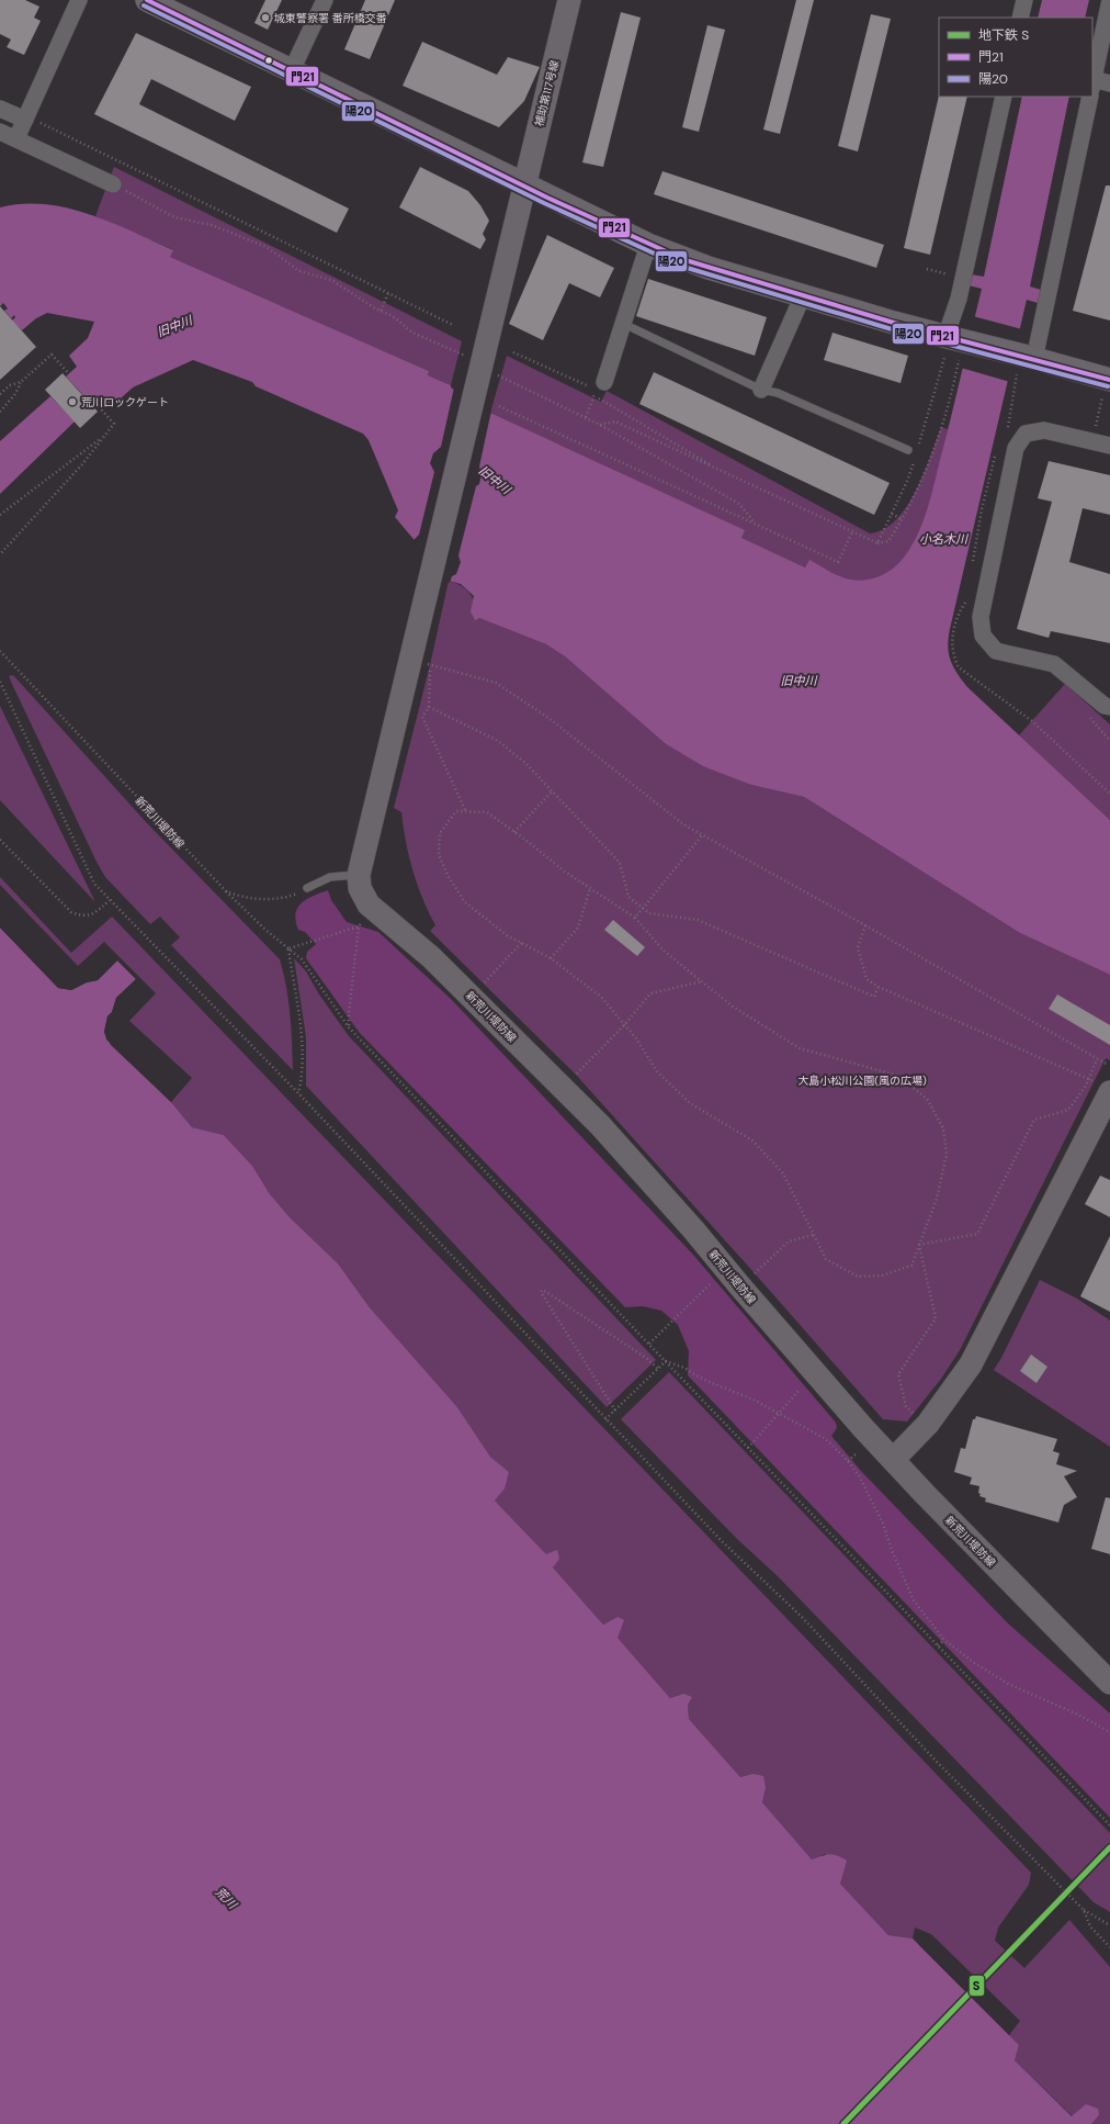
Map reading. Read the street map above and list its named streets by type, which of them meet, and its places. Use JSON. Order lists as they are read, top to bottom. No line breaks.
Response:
{"streets":{"street":["補助第117号線","新荒川堤防線"]},"crossings":[["補助第117号線","新荒川堤防線"]],"water":["旧中川","小名木川","荒川"],"parks":["大島小松川公園(風の広場)"],"places":["城東警察署 番所橋交番","荒川ロックゲート"],"lines":["transit line 門21","transit line 陽20","metro line S"],"legend":["地下鉄 S","門21","陽20"]}
